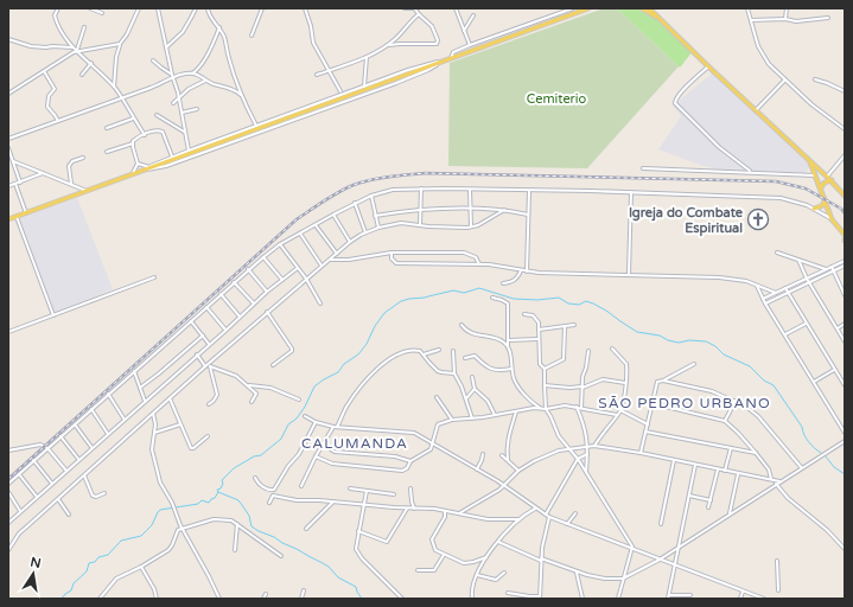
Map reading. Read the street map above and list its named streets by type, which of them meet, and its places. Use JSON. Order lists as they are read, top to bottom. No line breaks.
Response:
{"districts":["SÃO PEDRO URBANO","CALUMANDA"],"parks":["Cemiterio"],"places":{"church":["Igreja do Combate Espiritual"]},"north":"top"}
